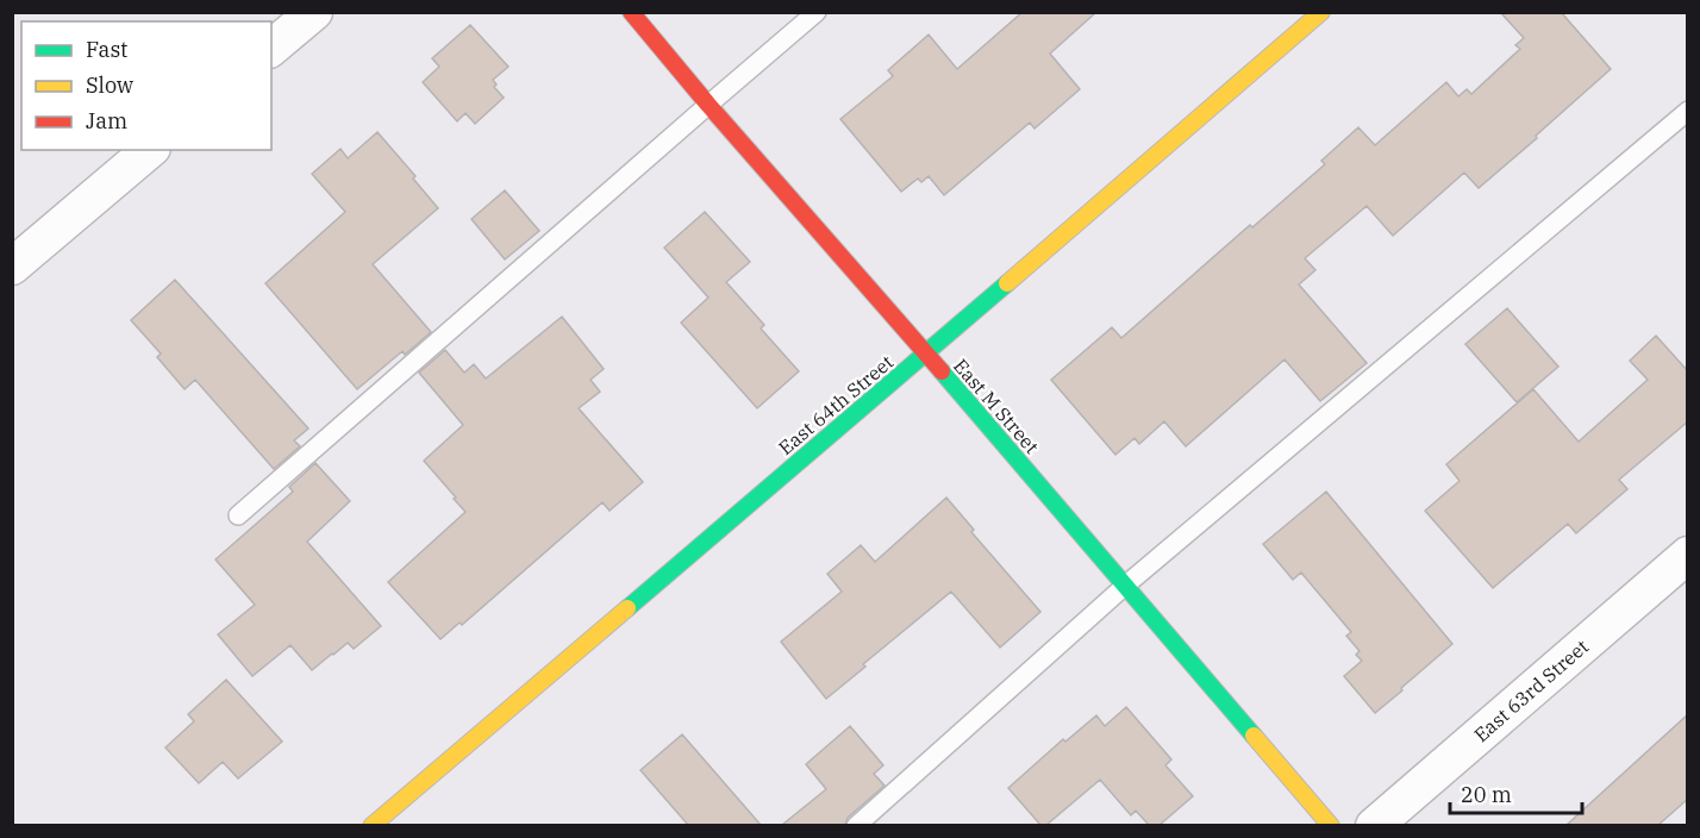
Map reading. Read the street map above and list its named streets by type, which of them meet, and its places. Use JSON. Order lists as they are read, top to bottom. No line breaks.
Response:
{"streets":{"street":["East 64th Street","East M Street","East 63rd Street"]},"crossings":[["East 64th Street","East M Street"]],"legend":["Fast","Slow","Jam"],"scale_bar":"20 m"}
